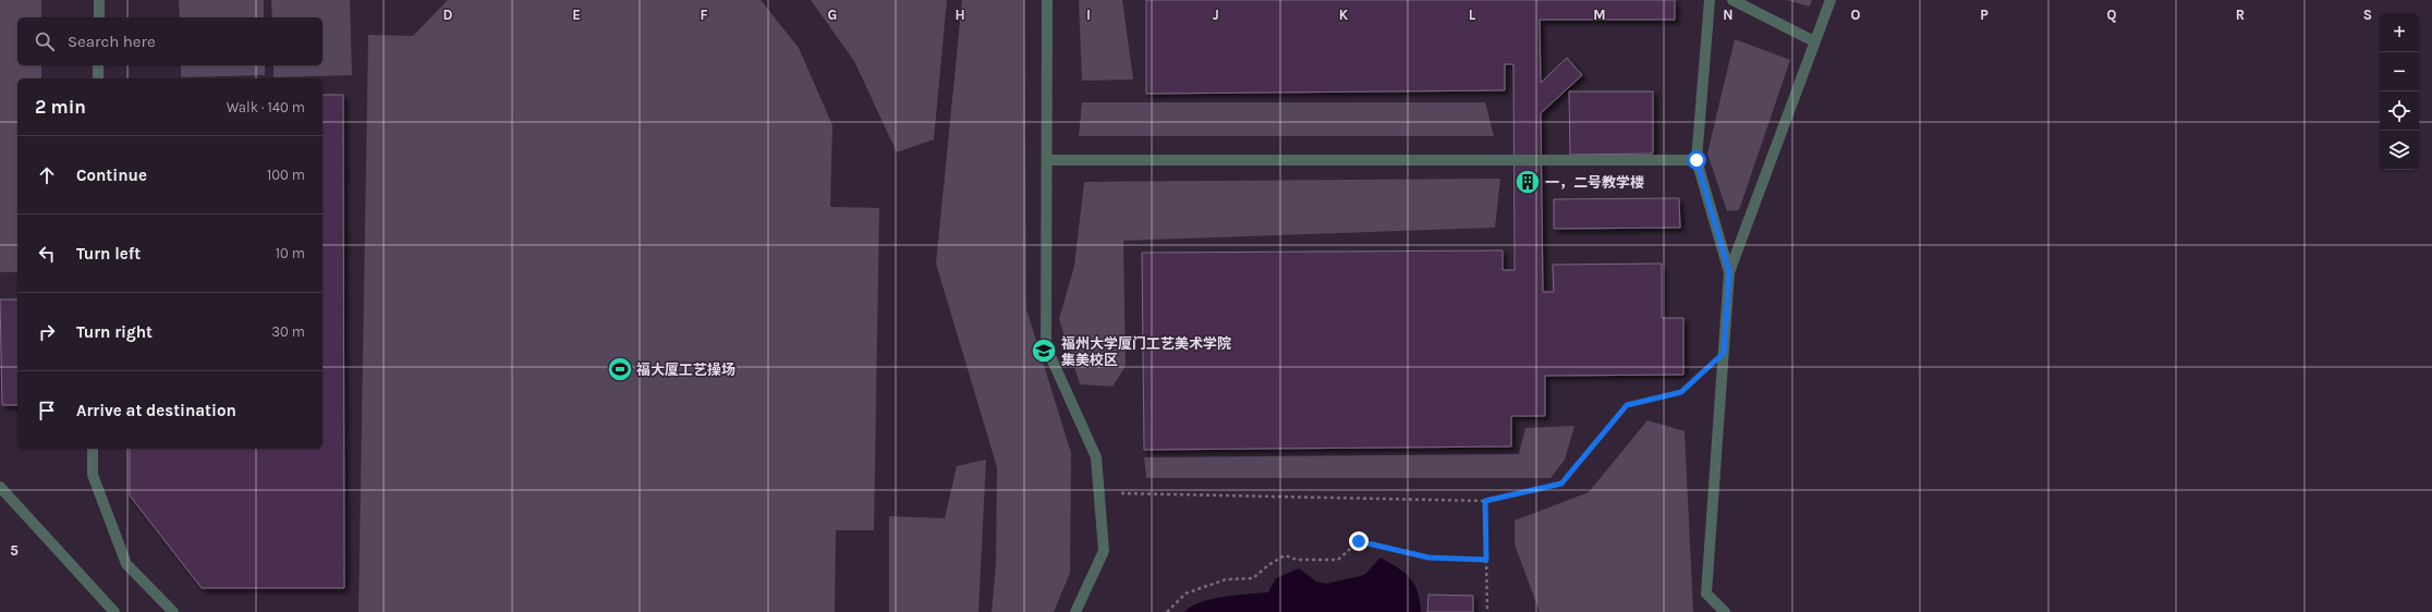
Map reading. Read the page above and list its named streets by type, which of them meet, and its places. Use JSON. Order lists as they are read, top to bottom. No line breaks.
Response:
{"places":{"building":["一，二号教学楼"],"school or university":["福州大学厦门工艺美术学院 集美校区"],"sports":["福大厦工艺操场"]},"page":{"map_buttons":["+","−"],"search":"Search here","heading":["2 min","Walk · 140 m"],"list":[["Continue","100 m"],["Turn left","10 m"],["Turn right","30 m"],"Arrive at destination"]},"grid":{"columns":["D","E","F","G","H","I","J","K","L","M","N","O","P","Q","R","S"],"rows":["5"]}}
